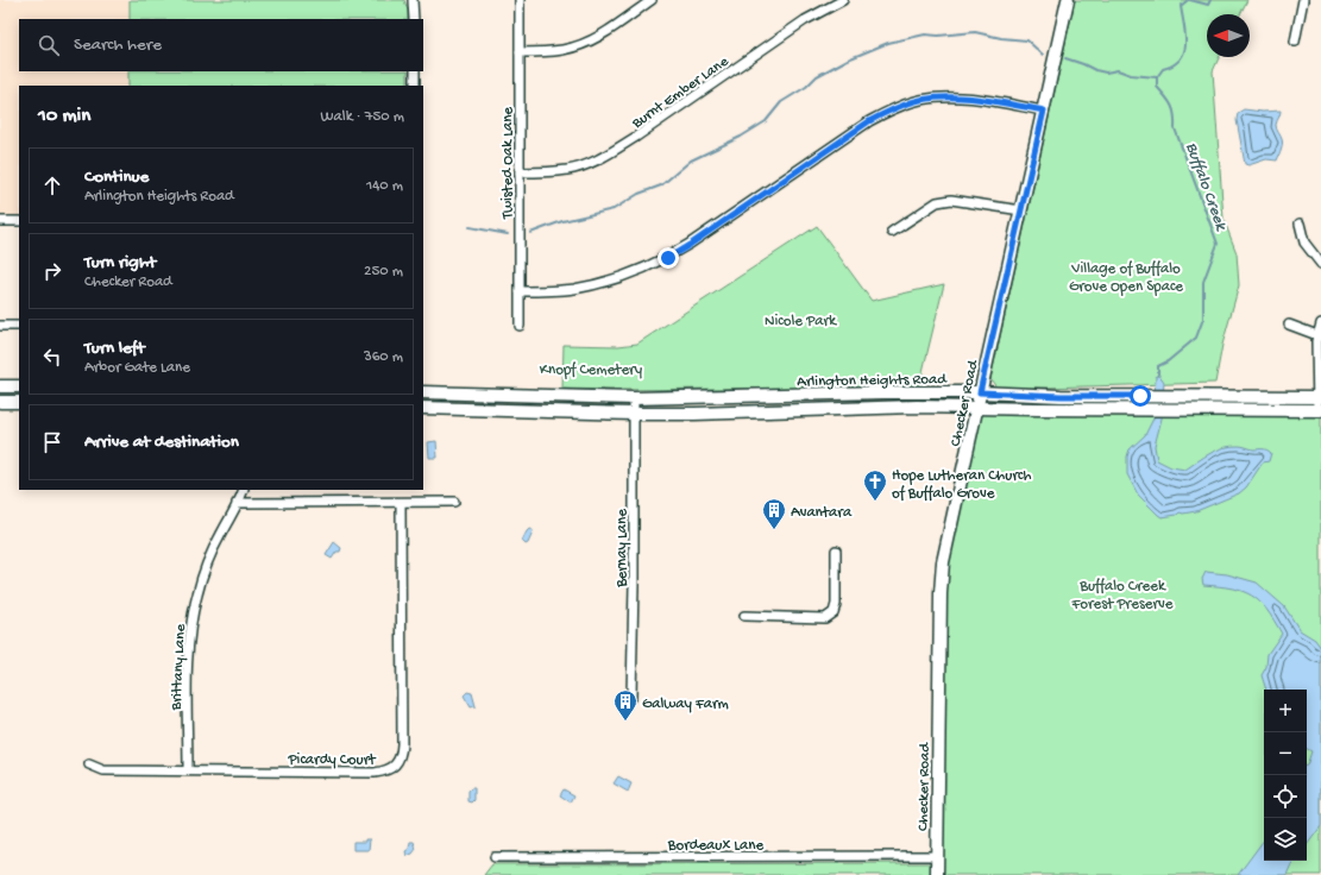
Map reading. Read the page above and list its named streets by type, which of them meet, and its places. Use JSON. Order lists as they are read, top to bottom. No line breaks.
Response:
{"streets":{"main road":["Arlington Heights Road","Checker Road"],"street":["Burnt Ember Lane","Twisted Oak Lane","Bernay Lane","Brittany Lane","Picardy Court","Bordeaux Lane"]},"crossings":[["Burnt Ember Lane","Twisted Oak Lane"],["Arlington Heights Road","Checker Road"],["Arlington Heights Road","Bernay Lane"],["Checker Road","Bordeaux Lane"],["Brittany Lane","Picardy Court"]],"water":["Buffalo Creek"],"parks":["Village of Buffalo Grove Open Space","Nicole Park","Knopf Cemetery","Buffalo Creek Forest Preserve"],"places":{"church":["Hope Lutheran Church of Buffalo Grove"],"building":["Avantara","Galway Farm"]},"north":"left","page":{"search":"Search here","heading":["10 min","Walk · 750 m"],"list":[["Continue","Arlington Heights Road","140 m"],["Turn right","Checker Road","250 m"],["Turn left","Arbor Gate Lane","360 m"],"Arrive at destination"],"map_buttons":["+","−"]}}
